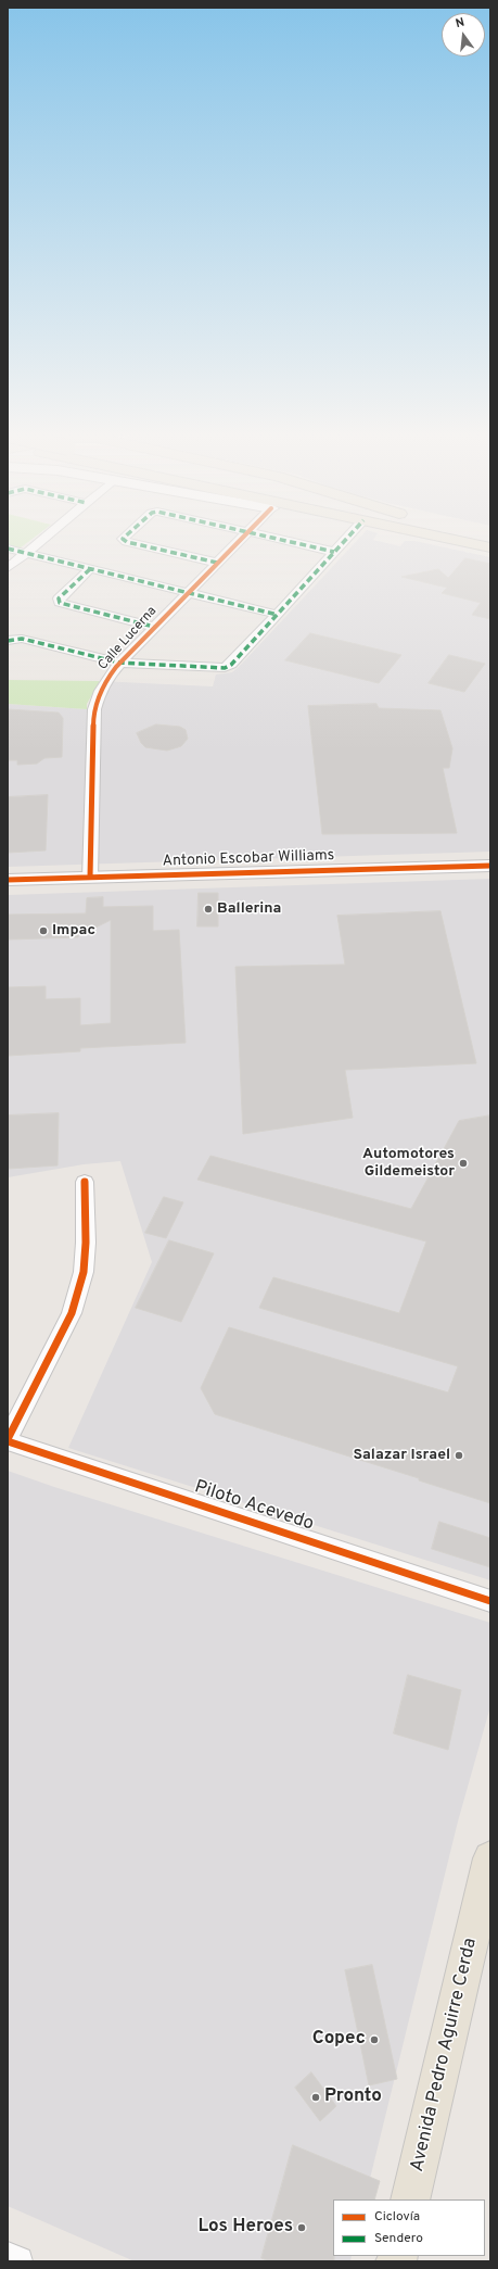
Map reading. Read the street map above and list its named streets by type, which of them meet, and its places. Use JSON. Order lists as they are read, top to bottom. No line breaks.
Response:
{"streets":{"main road":["Avenida Pedro Aguirre Cerda"],"street":["Calle Lucerna","Antonio Escobar Williams","Piloto Acevedo"]},"crossings":[["Calle Lucerna","Antonio Escobar Williams"]],"places":["Ballerina","Impac","Automotores Gildemeistor","Salazar Israel","Copec","Pronto","Los Heroes"],"legend":["Ciclovía","Sendero"],"north":"top"}
